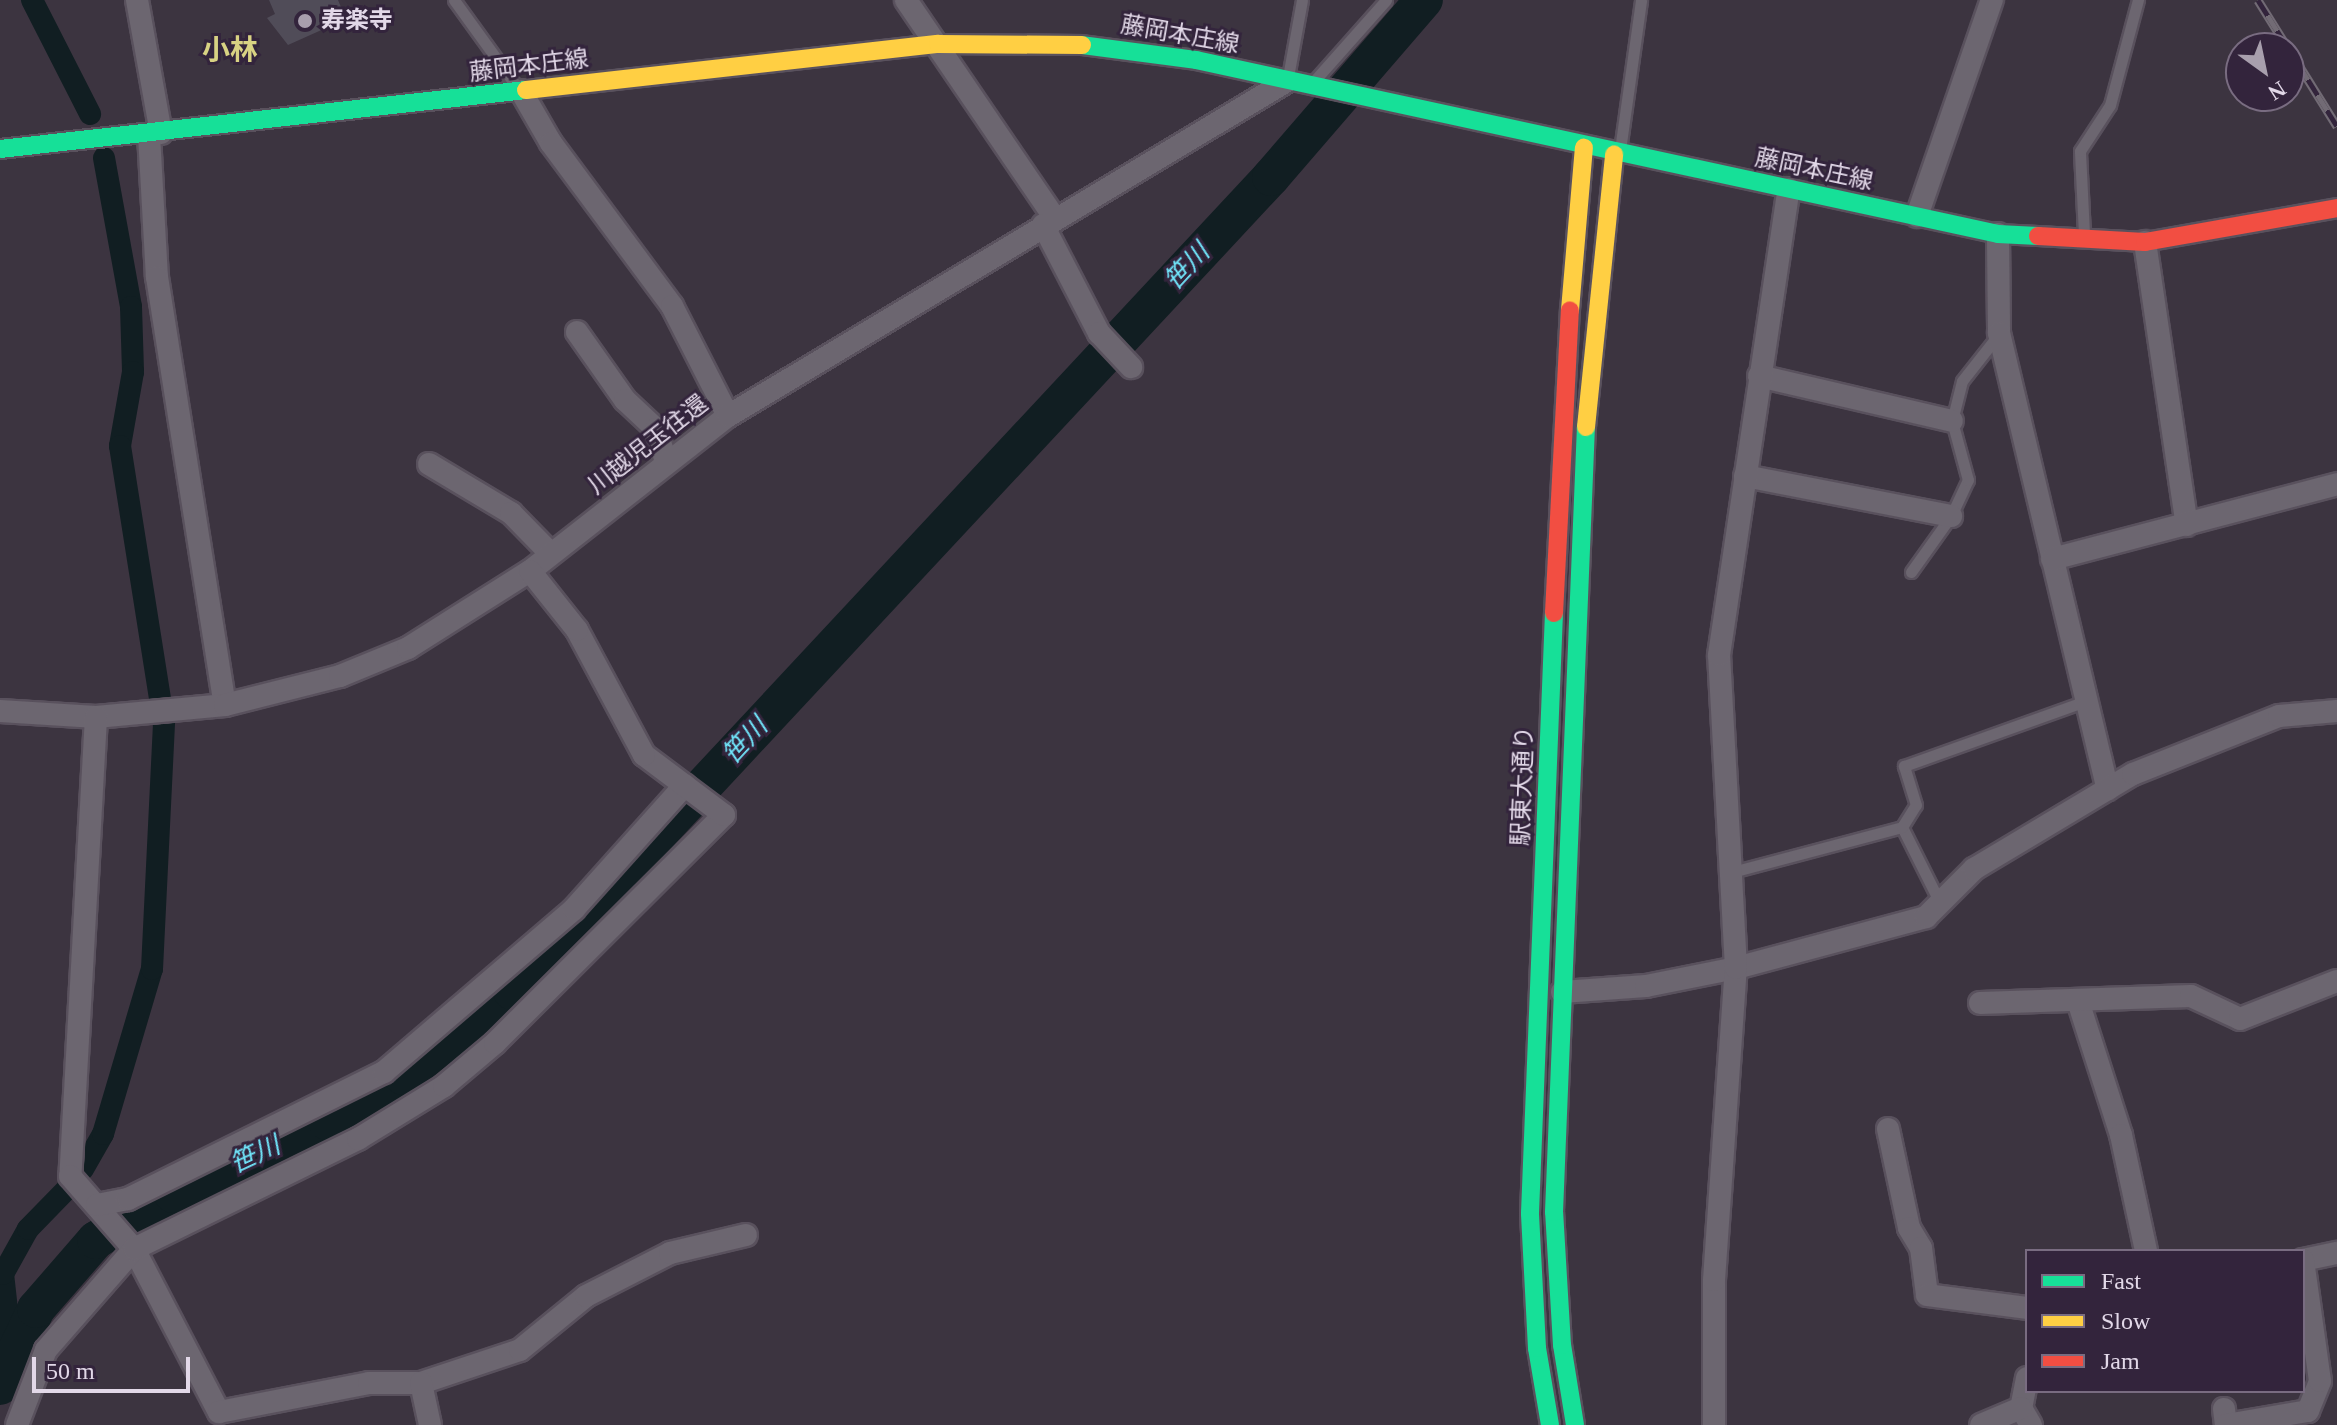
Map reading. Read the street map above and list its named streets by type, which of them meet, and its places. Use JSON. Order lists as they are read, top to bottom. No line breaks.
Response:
{"streets":{"street":["藤岡本庄線","川越児玉往還","駅東大通り"]},"crossings":[["藤岡本庄線","川越児玉往還"],["藤岡本庄線","駅東大通り"]],"districts":["小林"],"water":["笹川"],"places":["寿楽寺"],"legend":["Fast","Slow","Jam"],"scale_bar":"50 m","north":"bottom right"}
